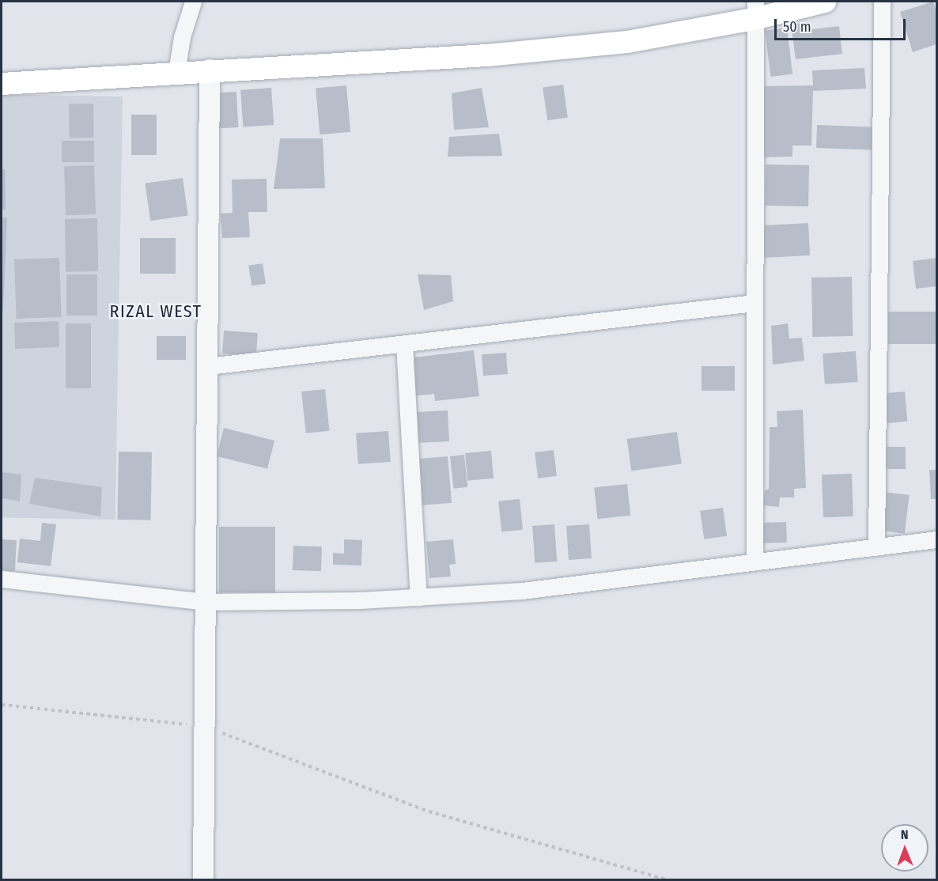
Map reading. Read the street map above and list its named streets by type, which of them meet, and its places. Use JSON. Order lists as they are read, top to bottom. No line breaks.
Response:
{"districts":["RIZAL WEST"],"scale_bar":"50 m","north":"top"}
